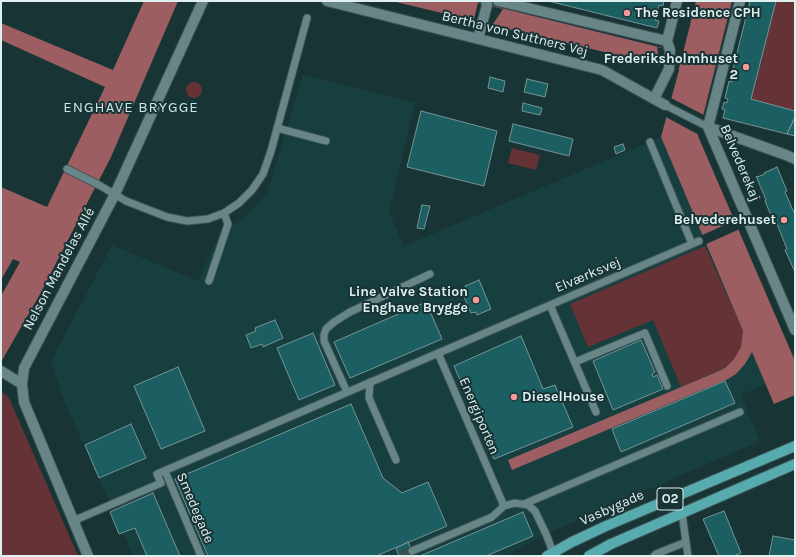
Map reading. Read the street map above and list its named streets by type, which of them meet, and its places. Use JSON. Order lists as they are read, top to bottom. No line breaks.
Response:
{"streets":{"main road":["O2","Vasbygade"],"street":["Bertha von Suttners Vej","Belvederekaj","Nelson Mandelas Allé"],"lane":["Elværksvej","Energiporten","Smedegade"]},"crossings":[["Bertha von Suttners Vej","Belvederekaj"]],"districts":["ENGHAVE BRYGGE"],"places":["The Residence CPH","Frederiksholmhuset 2","Belvederehuset","Line Valve Station Enghave Brygge","DieselHouse"]}
